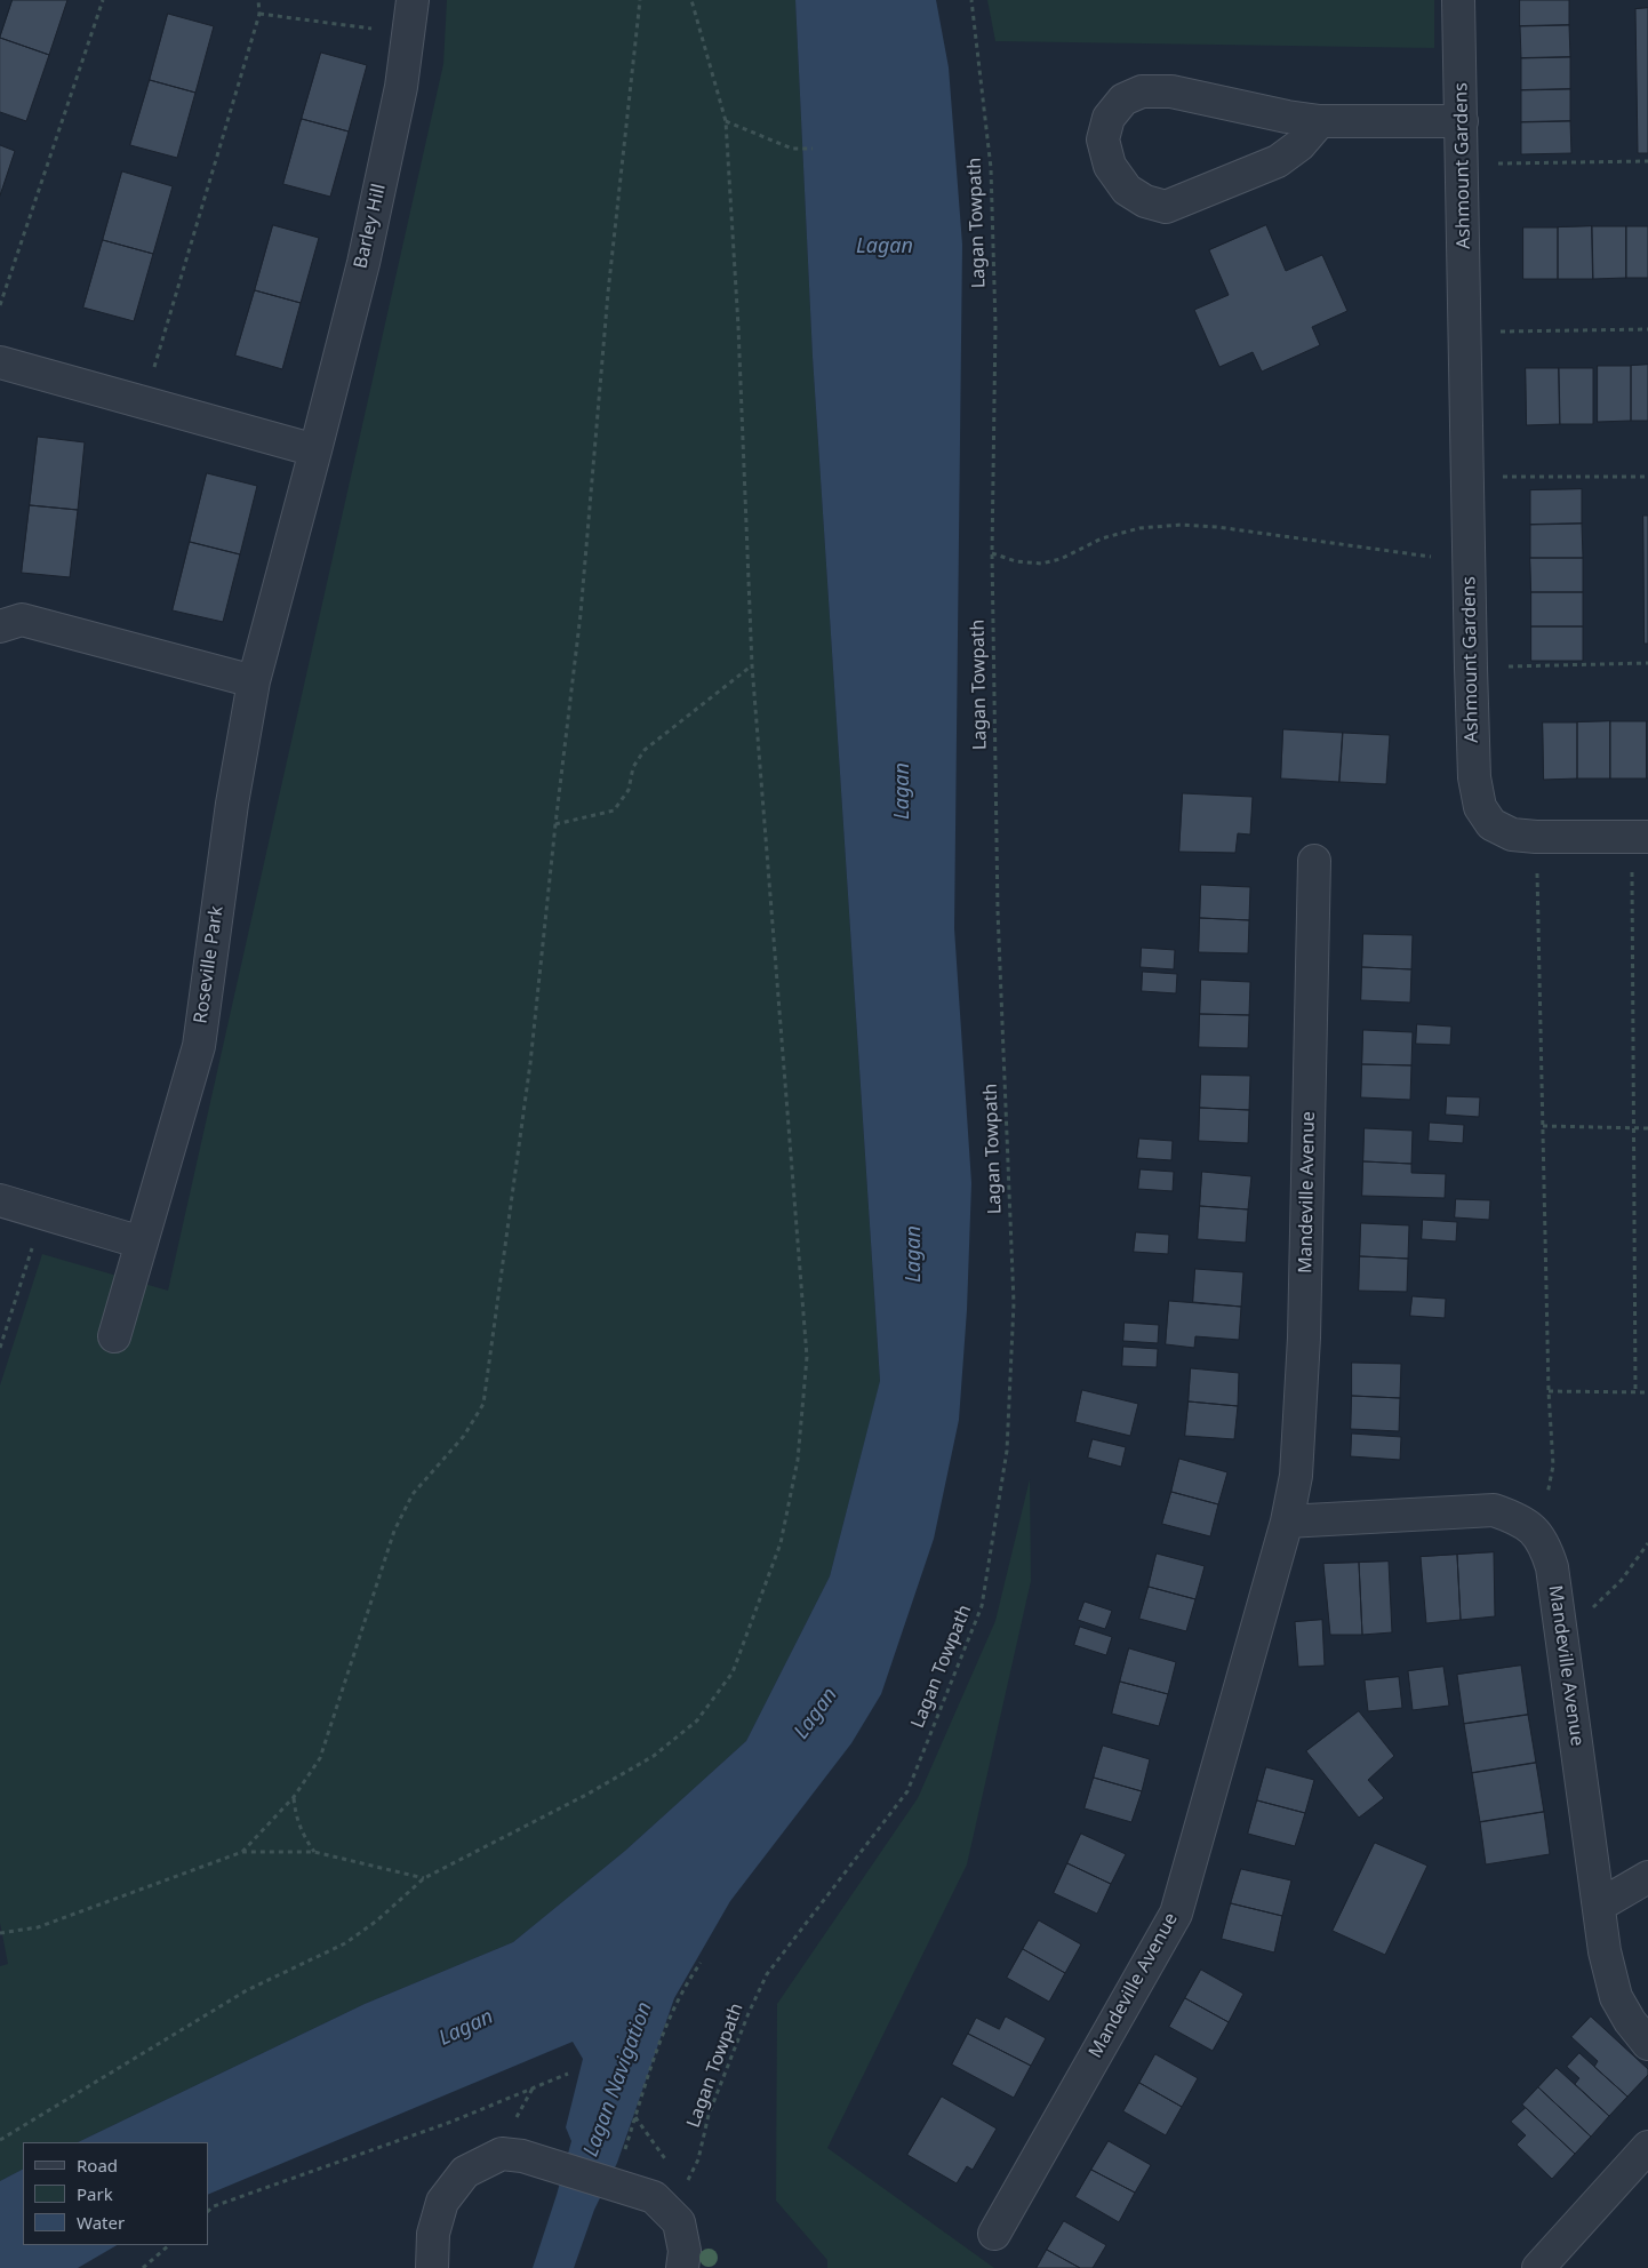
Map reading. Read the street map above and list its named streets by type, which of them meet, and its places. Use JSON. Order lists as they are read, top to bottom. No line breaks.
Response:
{"streets":{"street":["Ashmount Gardens","Barley Hill","Roseville Park","Mandeville Avenue"],"path":["Lagan Towpath"]},"crossings":[["Barley Hill","Roseville Park"]],"water":["Lagan","Lagan Navigation"],"legend":["Road","Park","Water"]}
